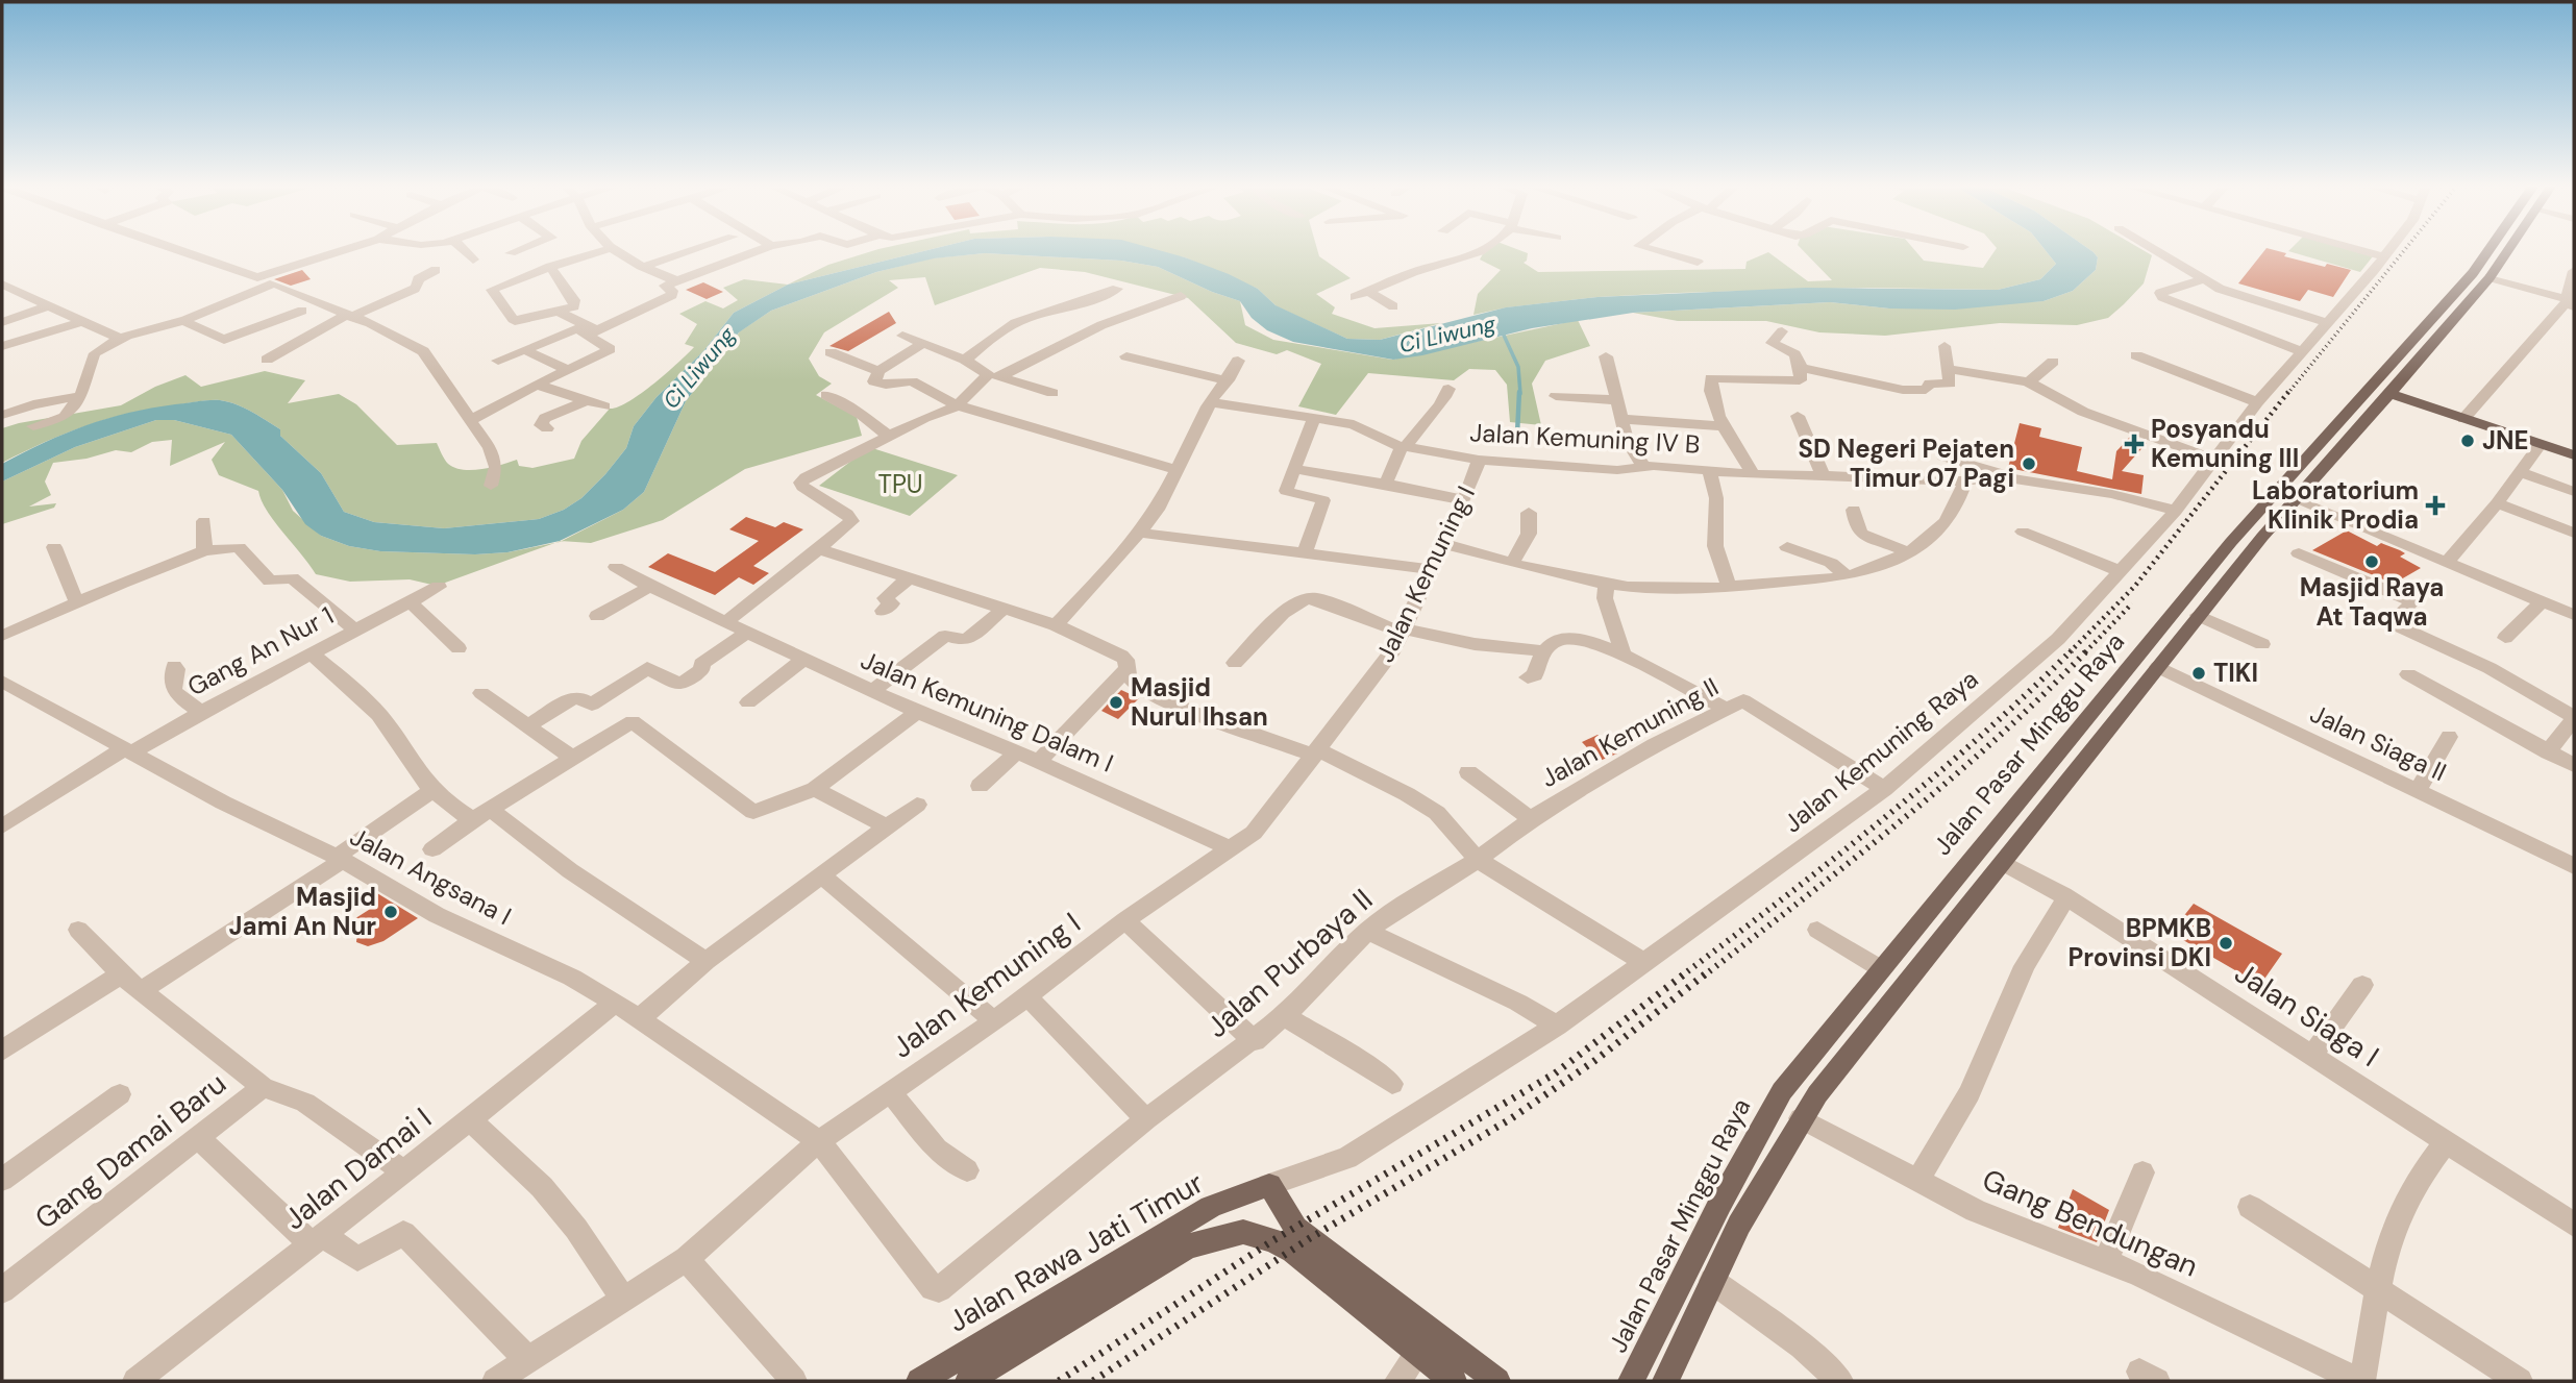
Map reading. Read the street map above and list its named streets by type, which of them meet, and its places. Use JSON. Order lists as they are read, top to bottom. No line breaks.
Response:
{"streets":{"main road":["Jalan Pasar Minggu Raya","Jalan Rawa Jati Timur"],"street":["Jalan Kemuning IV B","Jalan Kemuning I","Gang An Nur 1","Jalan Kemuning Dalam I","Jalan Kemuning II","Jalan Siaga II","Jalan Kemuning Raya","Jalan Angsana I","Jalan Purbaya II","Jalan Siaga I","Gang Damai Baru","Jalan Damai I","Gang Bendungan"]},"crossings":[["Jalan Kemuning IV B","Jalan Kemuning I"],["Jalan Kemuning I","Jalan Kemuning Dalam I"],["Jalan Kemuning I","Jalan Angsana I"],["Jalan Kemuning I","Jalan Purbaya II"],["Gang An Nur 1","Jalan Angsana I"],["Jalan Kemuning II","Jalan Kemuning Raya"],["Jalan Kemuning II","Jalan Purbaya II"],["Jalan Siaga II","Jalan Pasar Minggu Raya"],["Jalan Pasar Minggu Raya","Jalan Siaga I"],["Jalan Pasar Minggu Raya","Gang Bendungan"],["Jalan Kemuning Raya","Jalan Rawa Jati Timur"],["Jalan Angsana I","Jalan Purbaya II"],["Jalan Angsana I","Jalan Damai I"]],"water":["Ci Liwung"],"parks":["TPU"],"places":{"other":["JNE","SD Negeri Pejaten Timur 07 Pagi","Masjid Raya At Taqwa","TIKI","Masjid Nurul Ihsan","Masjid Jami An Nur","BPMKB Provinsi DKI"],"health":["Posyandu Kemuning III","Laboratorium Klinik Prodia"]}}
